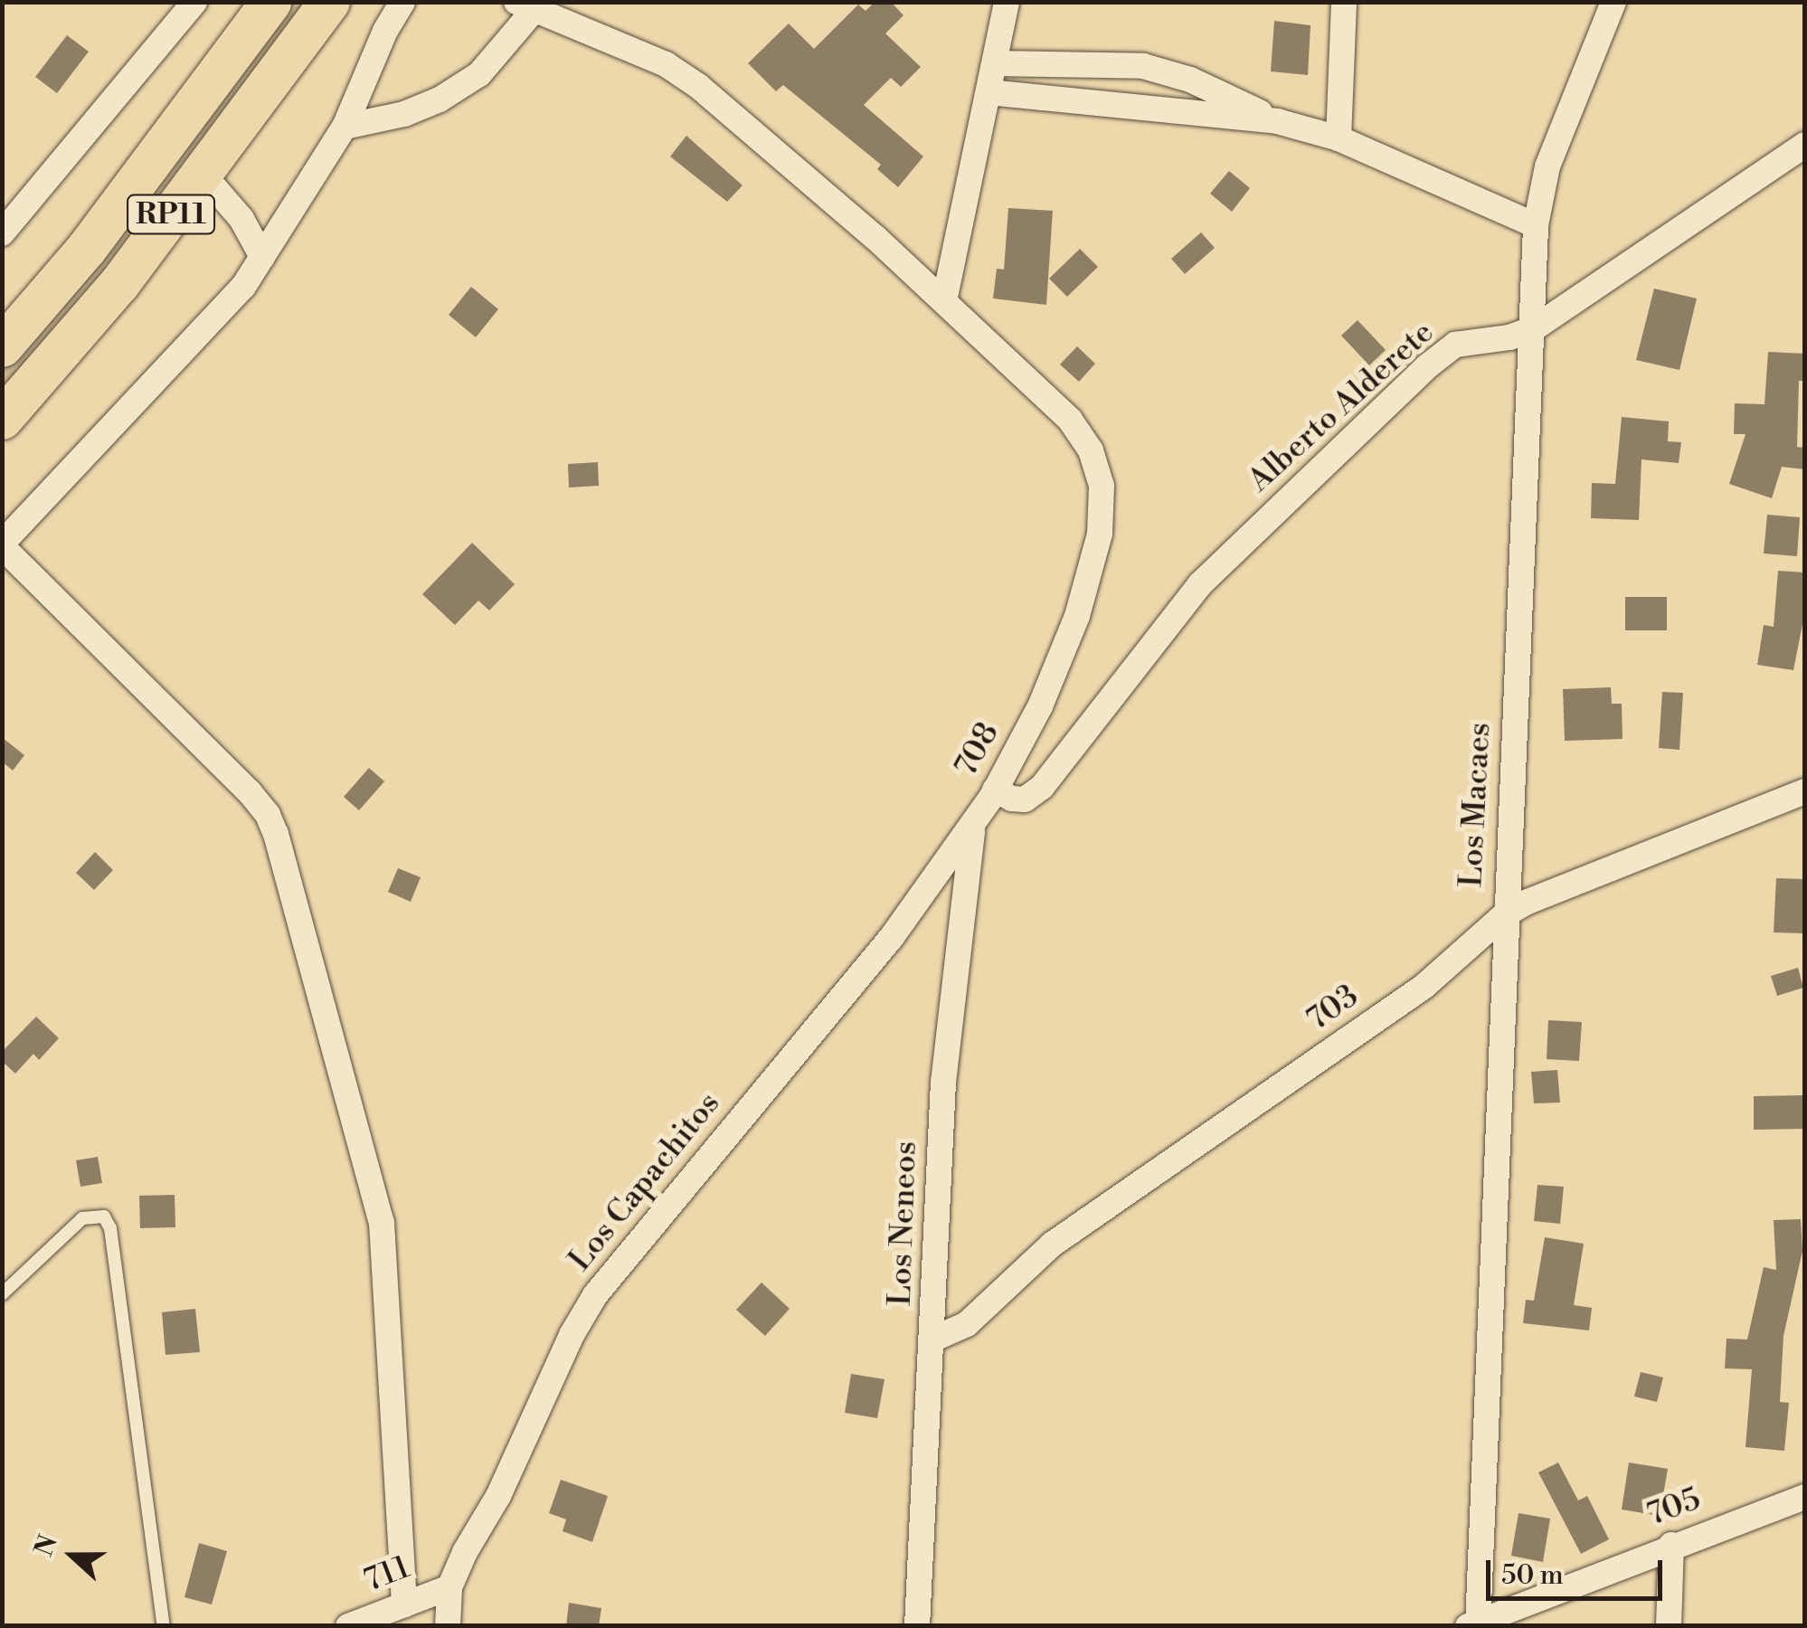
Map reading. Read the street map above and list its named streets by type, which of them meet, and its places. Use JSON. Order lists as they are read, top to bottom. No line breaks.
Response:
{"streets":{"main road":["RP11"],"street":["Alberto Alderete","708","Los Macaes","703","Los Capachitos","Los Neneos","705","711"]},"crossings":[["Alberto Alderete","708"],["Alberto Alderete","Los Macaes"],["708","Los Capachitos"],["708","Los Neneos"],["Los Macaes","703"],["Los Macaes","705"],["703","Los Neneos"],["Los Capachitos","Los Neneos"],["Los Capachitos","711"]],"scale_bar":"50 m","north":"left"}
